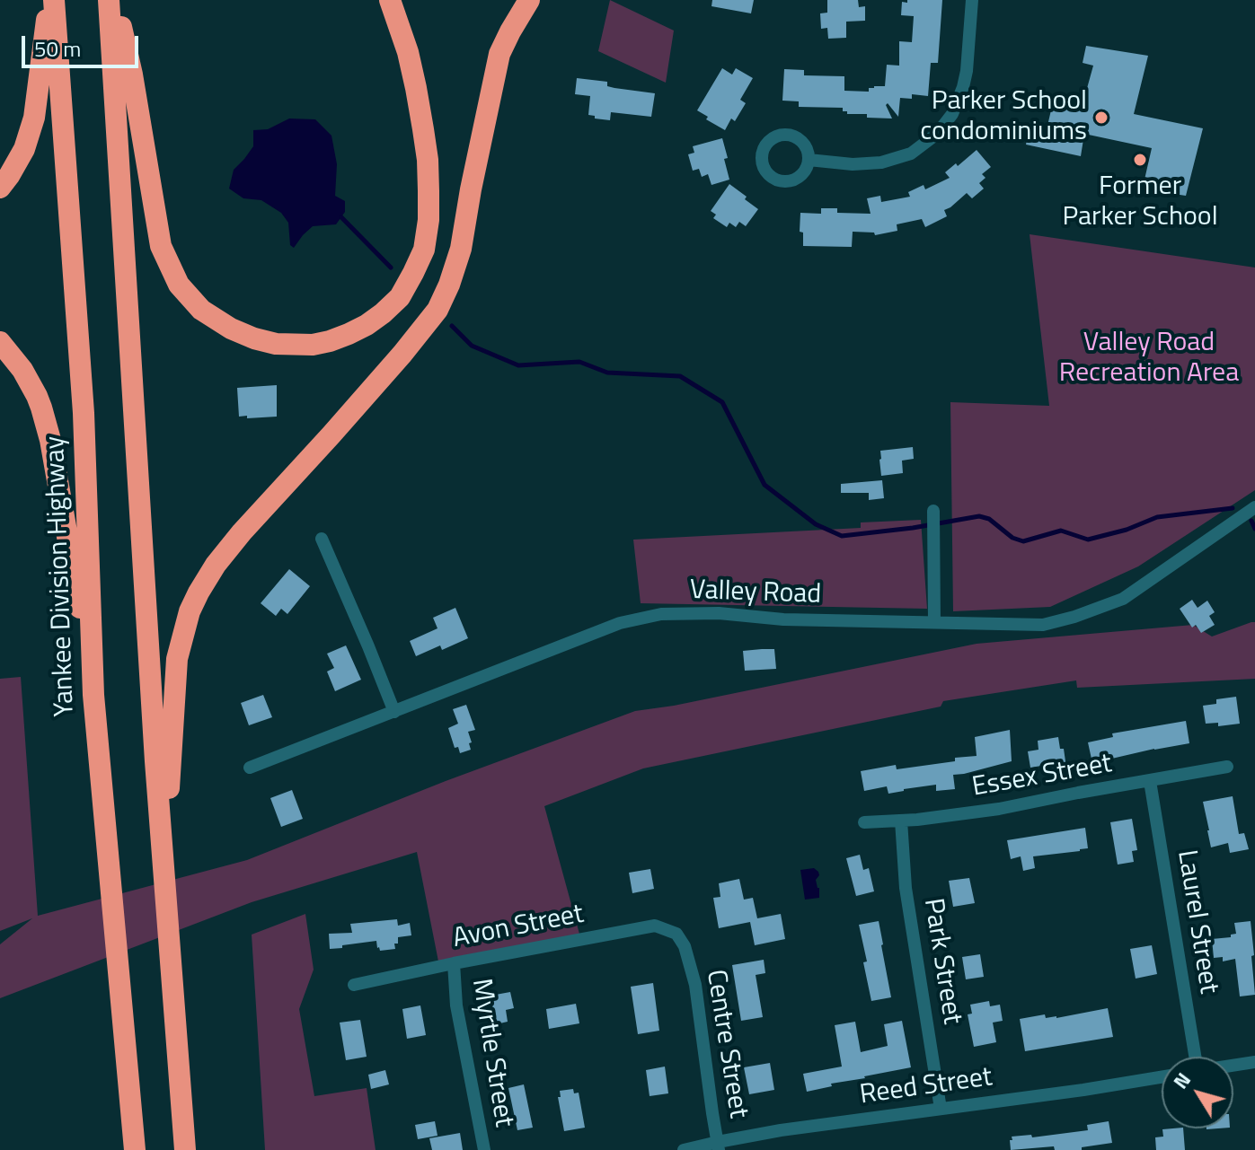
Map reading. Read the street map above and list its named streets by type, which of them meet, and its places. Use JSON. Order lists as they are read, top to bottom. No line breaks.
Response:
{"streets":{"highway":["Yankee Division Highway"],"street":["Valley Road","Essex Street","Laurel Street","Avon Street","Park Street","Centre Street","Myrtle Street","Reed Street"]},"crossings":[["Essex Street","Laurel Street"],["Essex Street","Park Street"],["Avon Street","Centre Street"],["Avon Street","Myrtle Street"],["Park Street","Reed Street"],["Centre Street","Reed Street"]],"parks":["Valley Road Recreation Area"],"places":["Parker School condominiums","Former Parker School"],"scale_bar":"50 m","north":"top left"}
